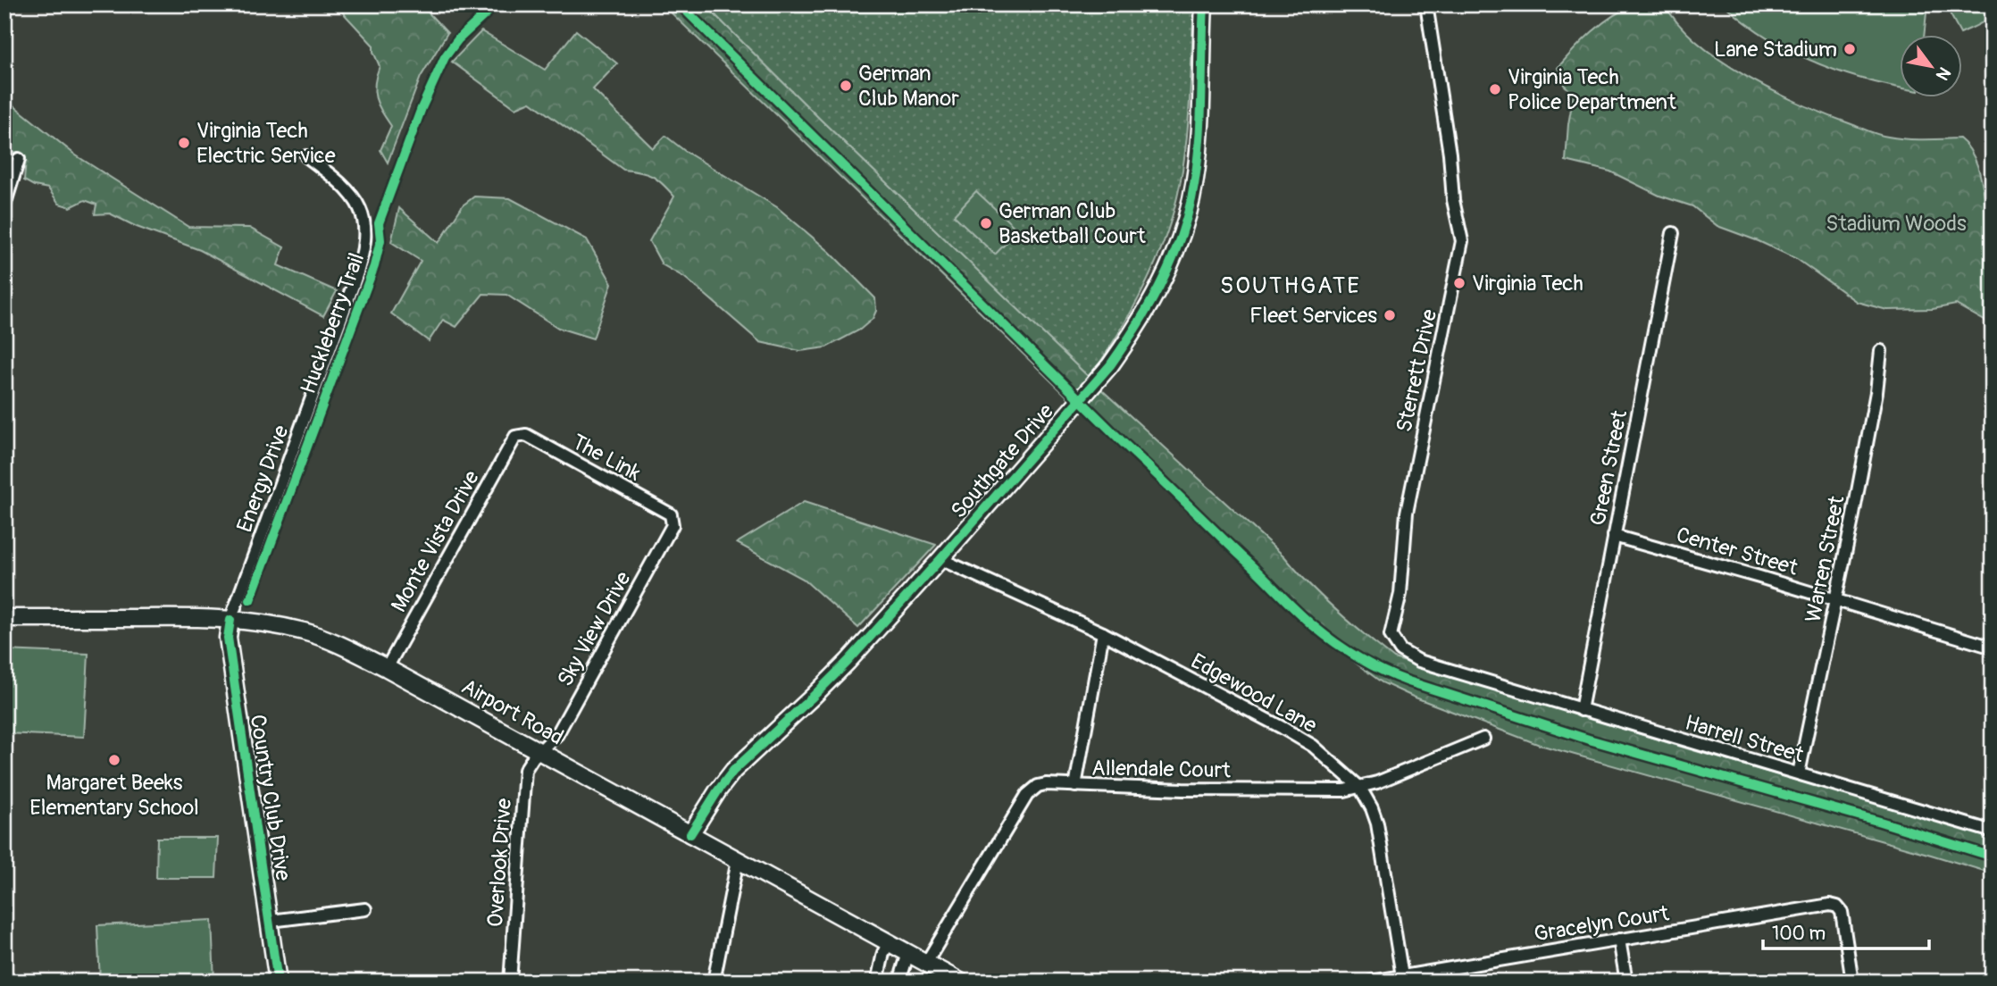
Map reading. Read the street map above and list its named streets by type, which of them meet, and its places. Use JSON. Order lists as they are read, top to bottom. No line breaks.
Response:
{"streets":{"street":["Sterrett Drive","The Link","Southgate Drive","Green Street","Energy Drive","Monte Vista Drive","Center Street","Warren Street","Sky View Drive","Edgewood Lane","Airport Road","Harrell Street","Allendale Court","Country Club Drive","Overlook Drive","Gracelyn Court"],"cycle path":["Huckleberry Trail"]},"crossings":[["Sterrett Drive","Harrell Street"],["The Link","Monte Vista Drive"],["The Link","Sky View Drive"],["Southgate Drive","Edgewood Lane"],["Southgate Drive","Airport Road"],["Green Street","Center Street"],["Green Street","Harrell Street"],["Energy Drive","Airport Road"],["Energy Drive","Country Club Drive"],["Monte Vista Drive","Airport Road"],["Center Street","Warren Street"],["Warren Street","Harrell Street"],["Sky View Drive","Airport Road"],["Sky View Drive","Overlook Drive"],["Edgewood Lane","Allendale Court"],["Edgewood Lane","Gracelyn Court"],["Airport Road","Allendale Court"],["Airport Road","Country Club Drive"],["Airport Road","Overlook Drive"]],"districts":["SOUTHGATE"],"parks":["Stadium Woods"],"places":["Lane Stadium","German Club Manor","Virginia Tech Police Department","Virginia Tech Electric Service","German Club Basketball Court","Virginia Tech","Fleet Services","Margaret Beeks Elementary School"],"scale_bar":"100 m","north":"bottom right"}
